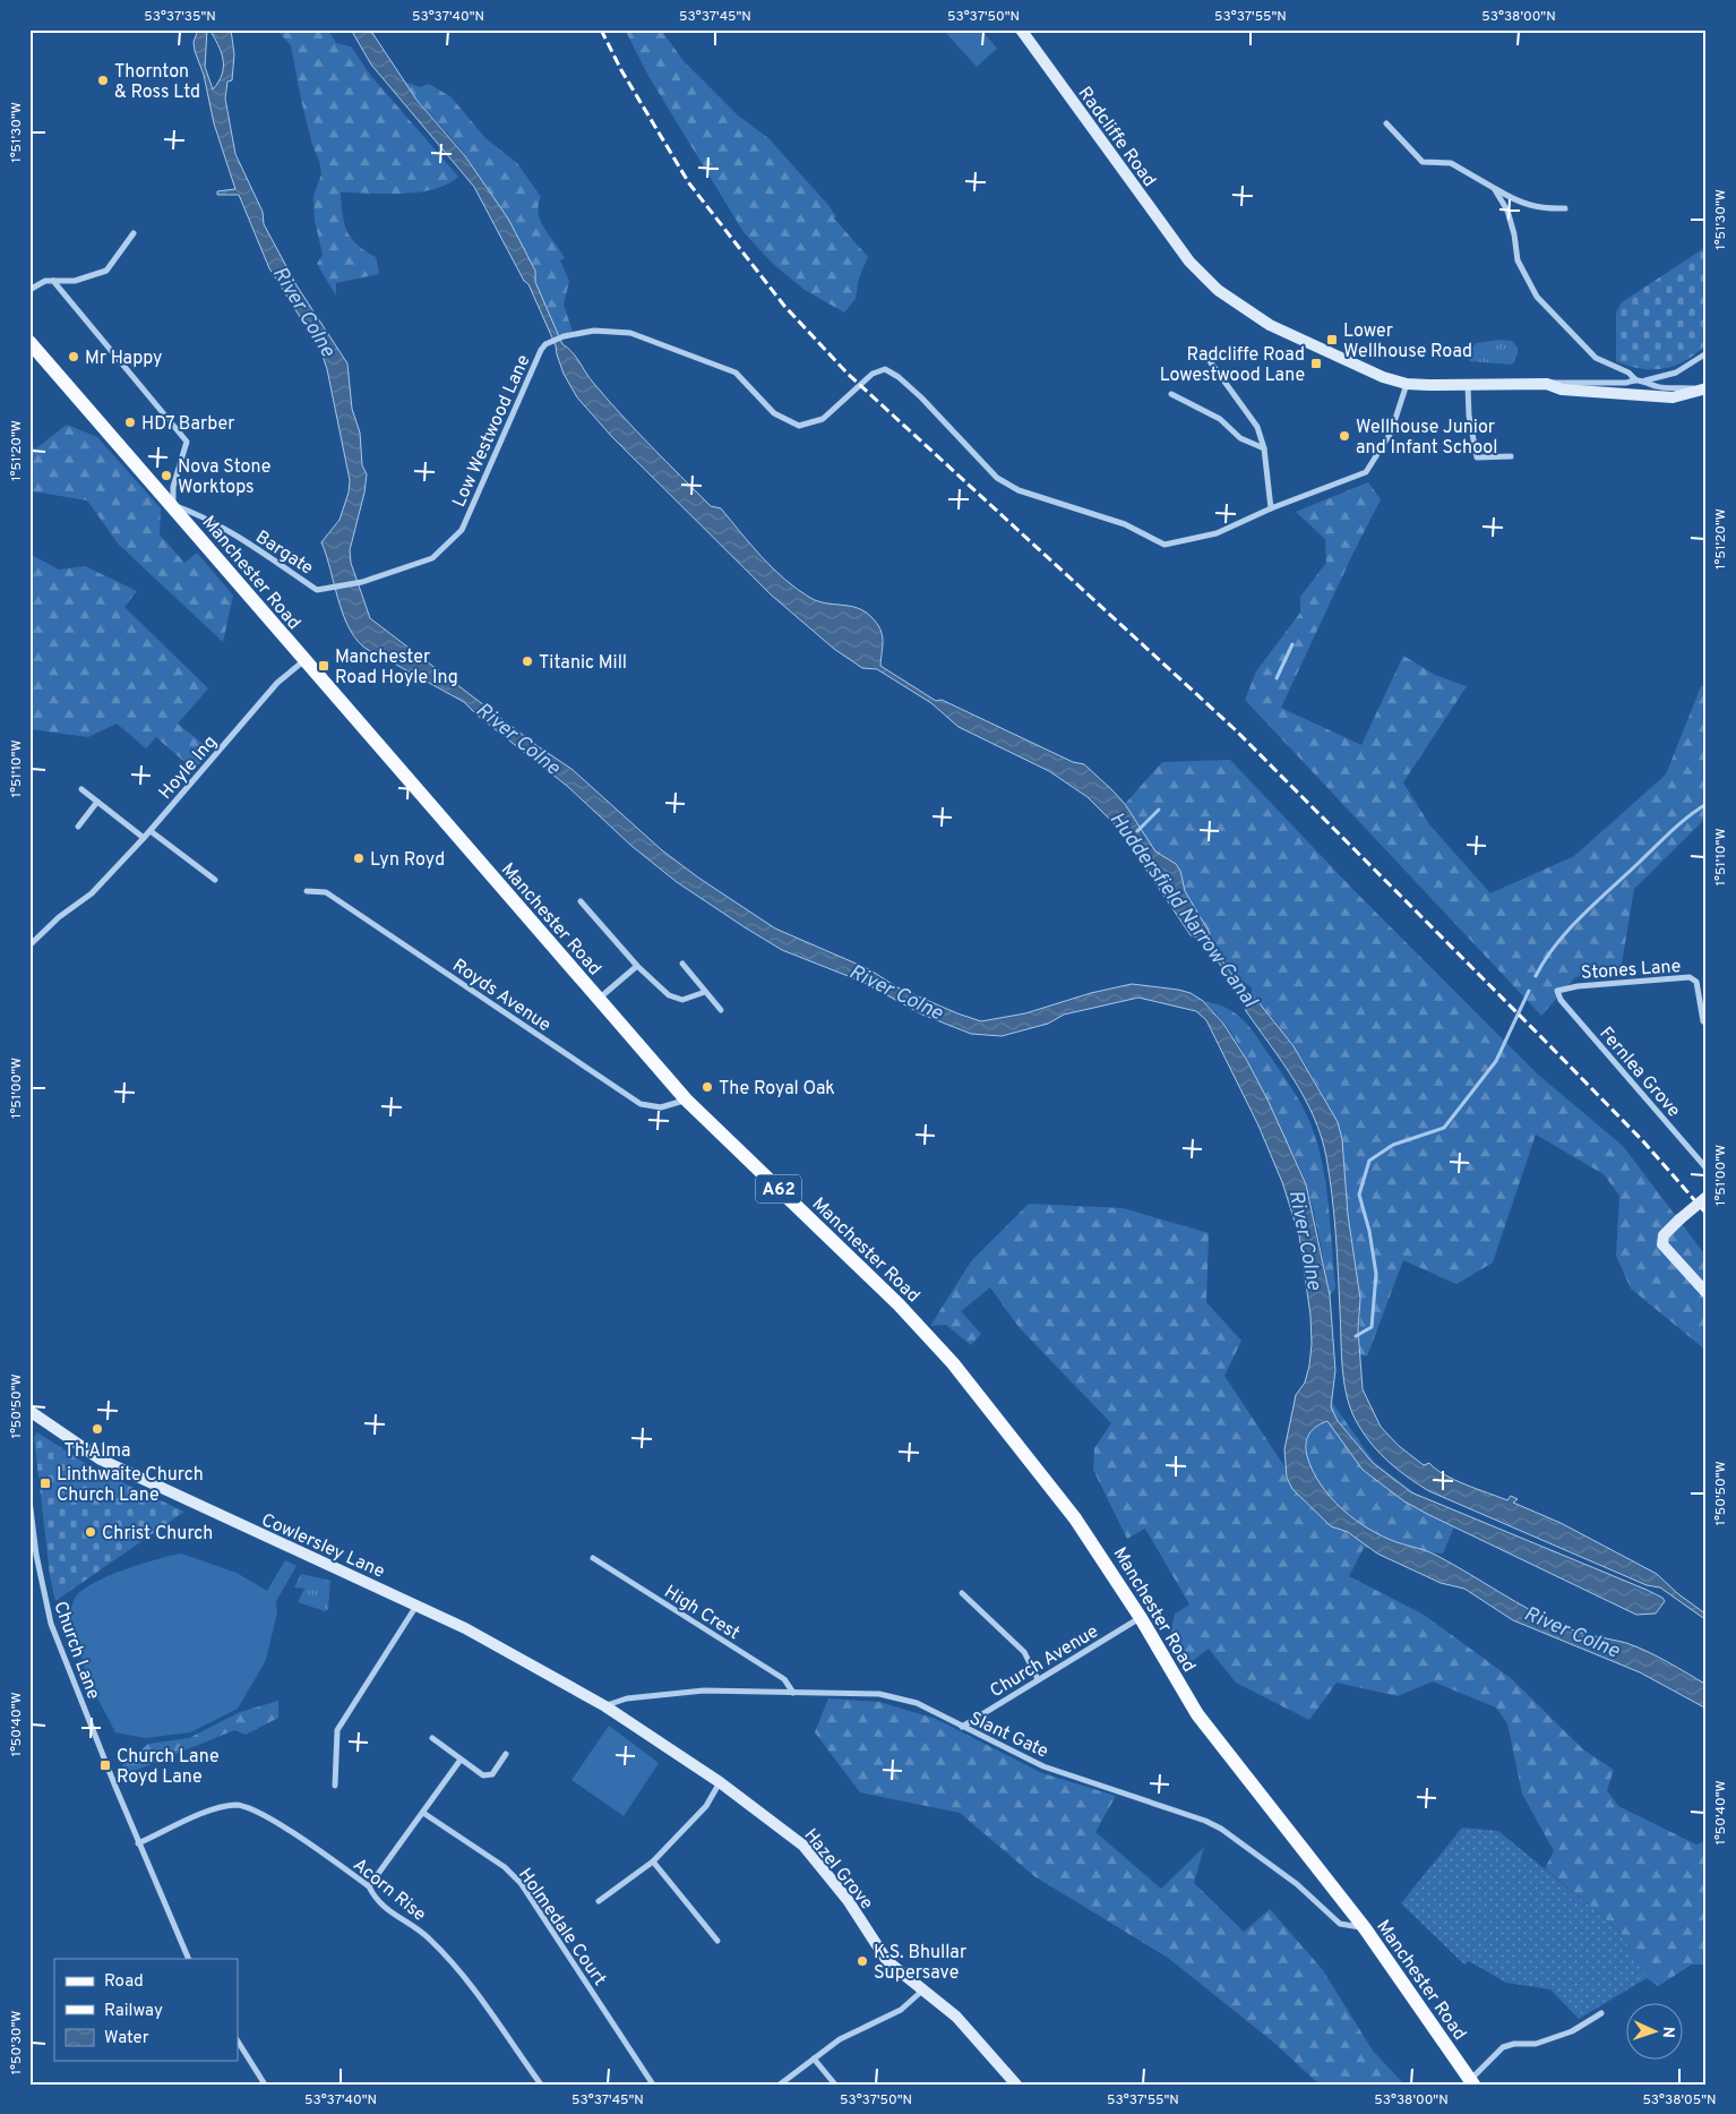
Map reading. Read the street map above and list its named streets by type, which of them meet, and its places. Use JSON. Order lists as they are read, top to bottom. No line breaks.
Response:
{"streets":{"main road":["Manchester Road","A62"],"street":["Radcliffe Road","Low Westwood Lane","Bargate","Hoyle Ing","Stones Lane","Royds Avenue","Fernlea Grove","Cowlersley Lane","High Crest","Church Lane","Church Avenue","Slant Gate","Hazel Grove","Acorn Rise","Holmedale Court"]},"crossings":[["Radcliffe Road","Low Westwood Lane"],["Low Westwood Lane","Bargate"],["Bargate","Manchester Road"],["Manchester Road","Hoyle Ing"],["Manchester Road","Royds Avenue"],["Manchester Road","Church Avenue"],["Manchester Road","Slant Gate"],["Stones Lane","Fernlea Grove"],["Cowlersley Lane","Slant Gate"],["Cowlersley Lane","Hazel Grove"],["High Crest","Slant Gate"],["Church Lane","Acorn Rise"],["Church Avenue","Slant Gate"],["Slant Gate","Hazel Grove"]],"water":["River Colne","Huddersfield Narrow Canal"],"places":{"other":["Thornton & Ross Ltd","Mr Happy","HD7 Barber","Wellhouse Junior and Infant School","Nova Stone Worktops","Titanic Mill","Lyn Royd","The Royal Oak","Th'Alma","Christ Church","K.S. Bhullar Supersave"],"transit":["Lower Wellhouse Road","Radcliffe Road Lowestwood Lane","Manchester Road Hoyle Ing","Linthwaite Church Church Lane","Church Lane Royd Lane"]},"legend":["Road","Railway","Water"],"north":"right","coordinates":["53°37'35\"N","53°37'40\"N","53°37'45\"N","53°37'50\"N","53°37'55\"N","53°38'00\"N","1°51'30\"W","1°51'20\"W","1°51'10\"W","1°51'00\"W","1°50'50\"W","1°50'40\"W","1°50'30\"W","53°38'05\"N"]}
